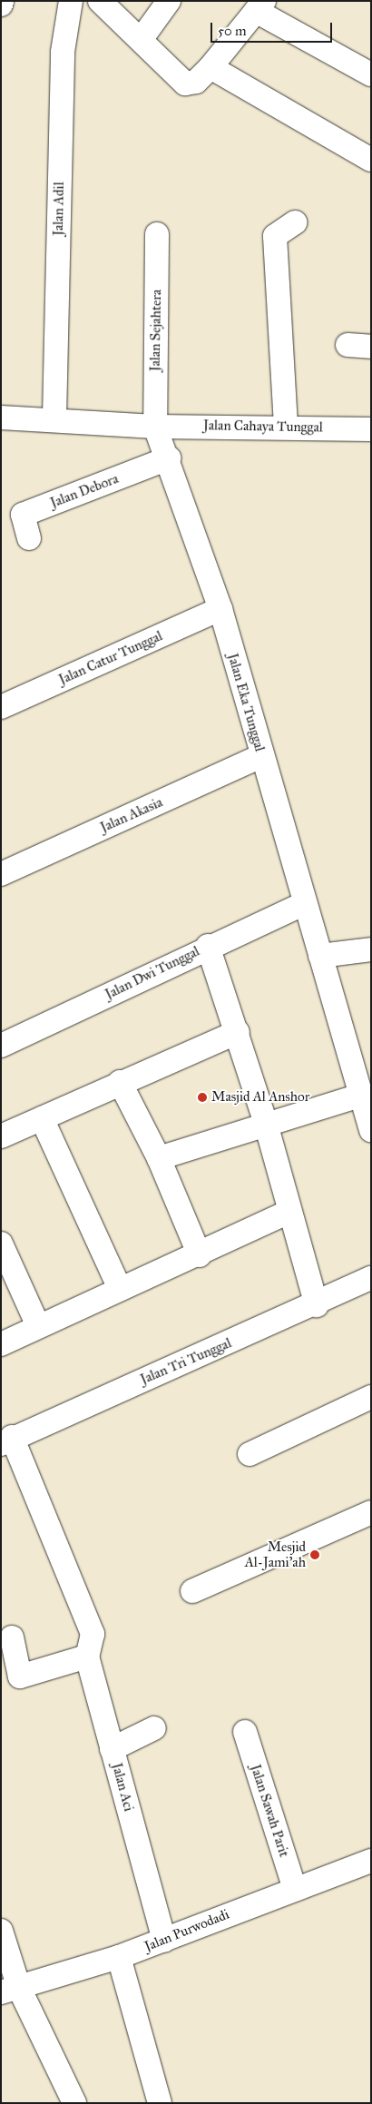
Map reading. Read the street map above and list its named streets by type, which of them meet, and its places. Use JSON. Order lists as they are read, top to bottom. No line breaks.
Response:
{"streets":{"street":["Jalan Adil","Jalan Sejahtera","Jalan Cahaya Tunggal","Jalan Debora","Jalan Catur Tunggal","Jalan Eka Tunggal","Jalan Akasia","Jalan Dwi Tunggal","Jalan Tri Tunggal","Jalan Aci","Jalan Sawah Parit","Jalan Purwodadi"]},"crossings":[["Jalan Sejahtera","Jalan Cahaya Tunggal"],["Jalan Sejahtera","Jalan Eka Tunggal"],["Jalan Cahaya Tunggal","Jalan Eka Tunggal"],["Jalan Debora","Jalan Eka Tunggal"],["Jalan Catur Tunggal","Jalan Eka Tunggal"],["Jalan Eka Tunggal","Jalan Akasia"],["Jalan Eka Tunggal","Jalan Dwi Tunggal"],["Jalan Tri Tunggal","Jalan Aci"],["Jalan Aci","Jalan Purwodadi"],["Jalan Sawah Parit","Jalan Purwodadi"]],"places":["Masjid Al Anshor","Mesjid Al-Jami'ah"],"scale_bar":"50 m"}
